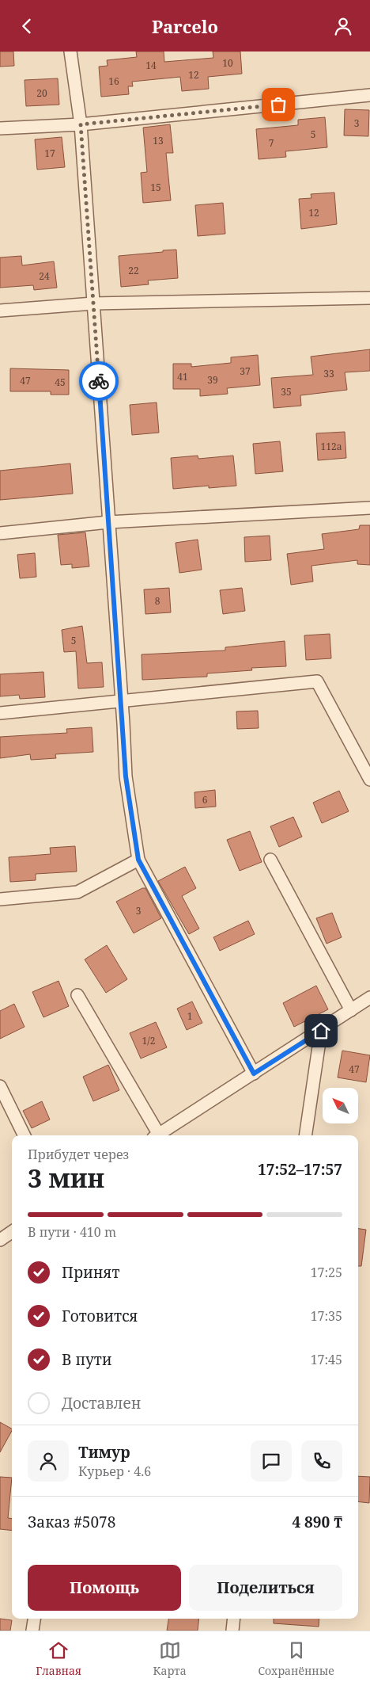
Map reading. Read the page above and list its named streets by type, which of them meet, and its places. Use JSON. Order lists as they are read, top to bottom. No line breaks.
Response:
{"house_numbers":["10","14","12","16","20","3","5","13","7","17","15","12","22","24","37","33","41","39","47","45","35","112а","8","5","6","3","1","1/2","47"],"north":"top left","page":{"header":"Parcelo","heading":["3 мин","Прибудет через","17:52–17:57"],"panel":["Тимур","Курьер · 4.6","Заказ #5078","4 890 ₸"],"bar":"В пути · 410 m","list":[["Принят","17:25"],["Готовится","17:35"],["В пути","17:45"],"Доставлен"],"buttons":["Помощь","Поделиться"],"tabs":["Главная","Карта","Сохранённые"]}}
